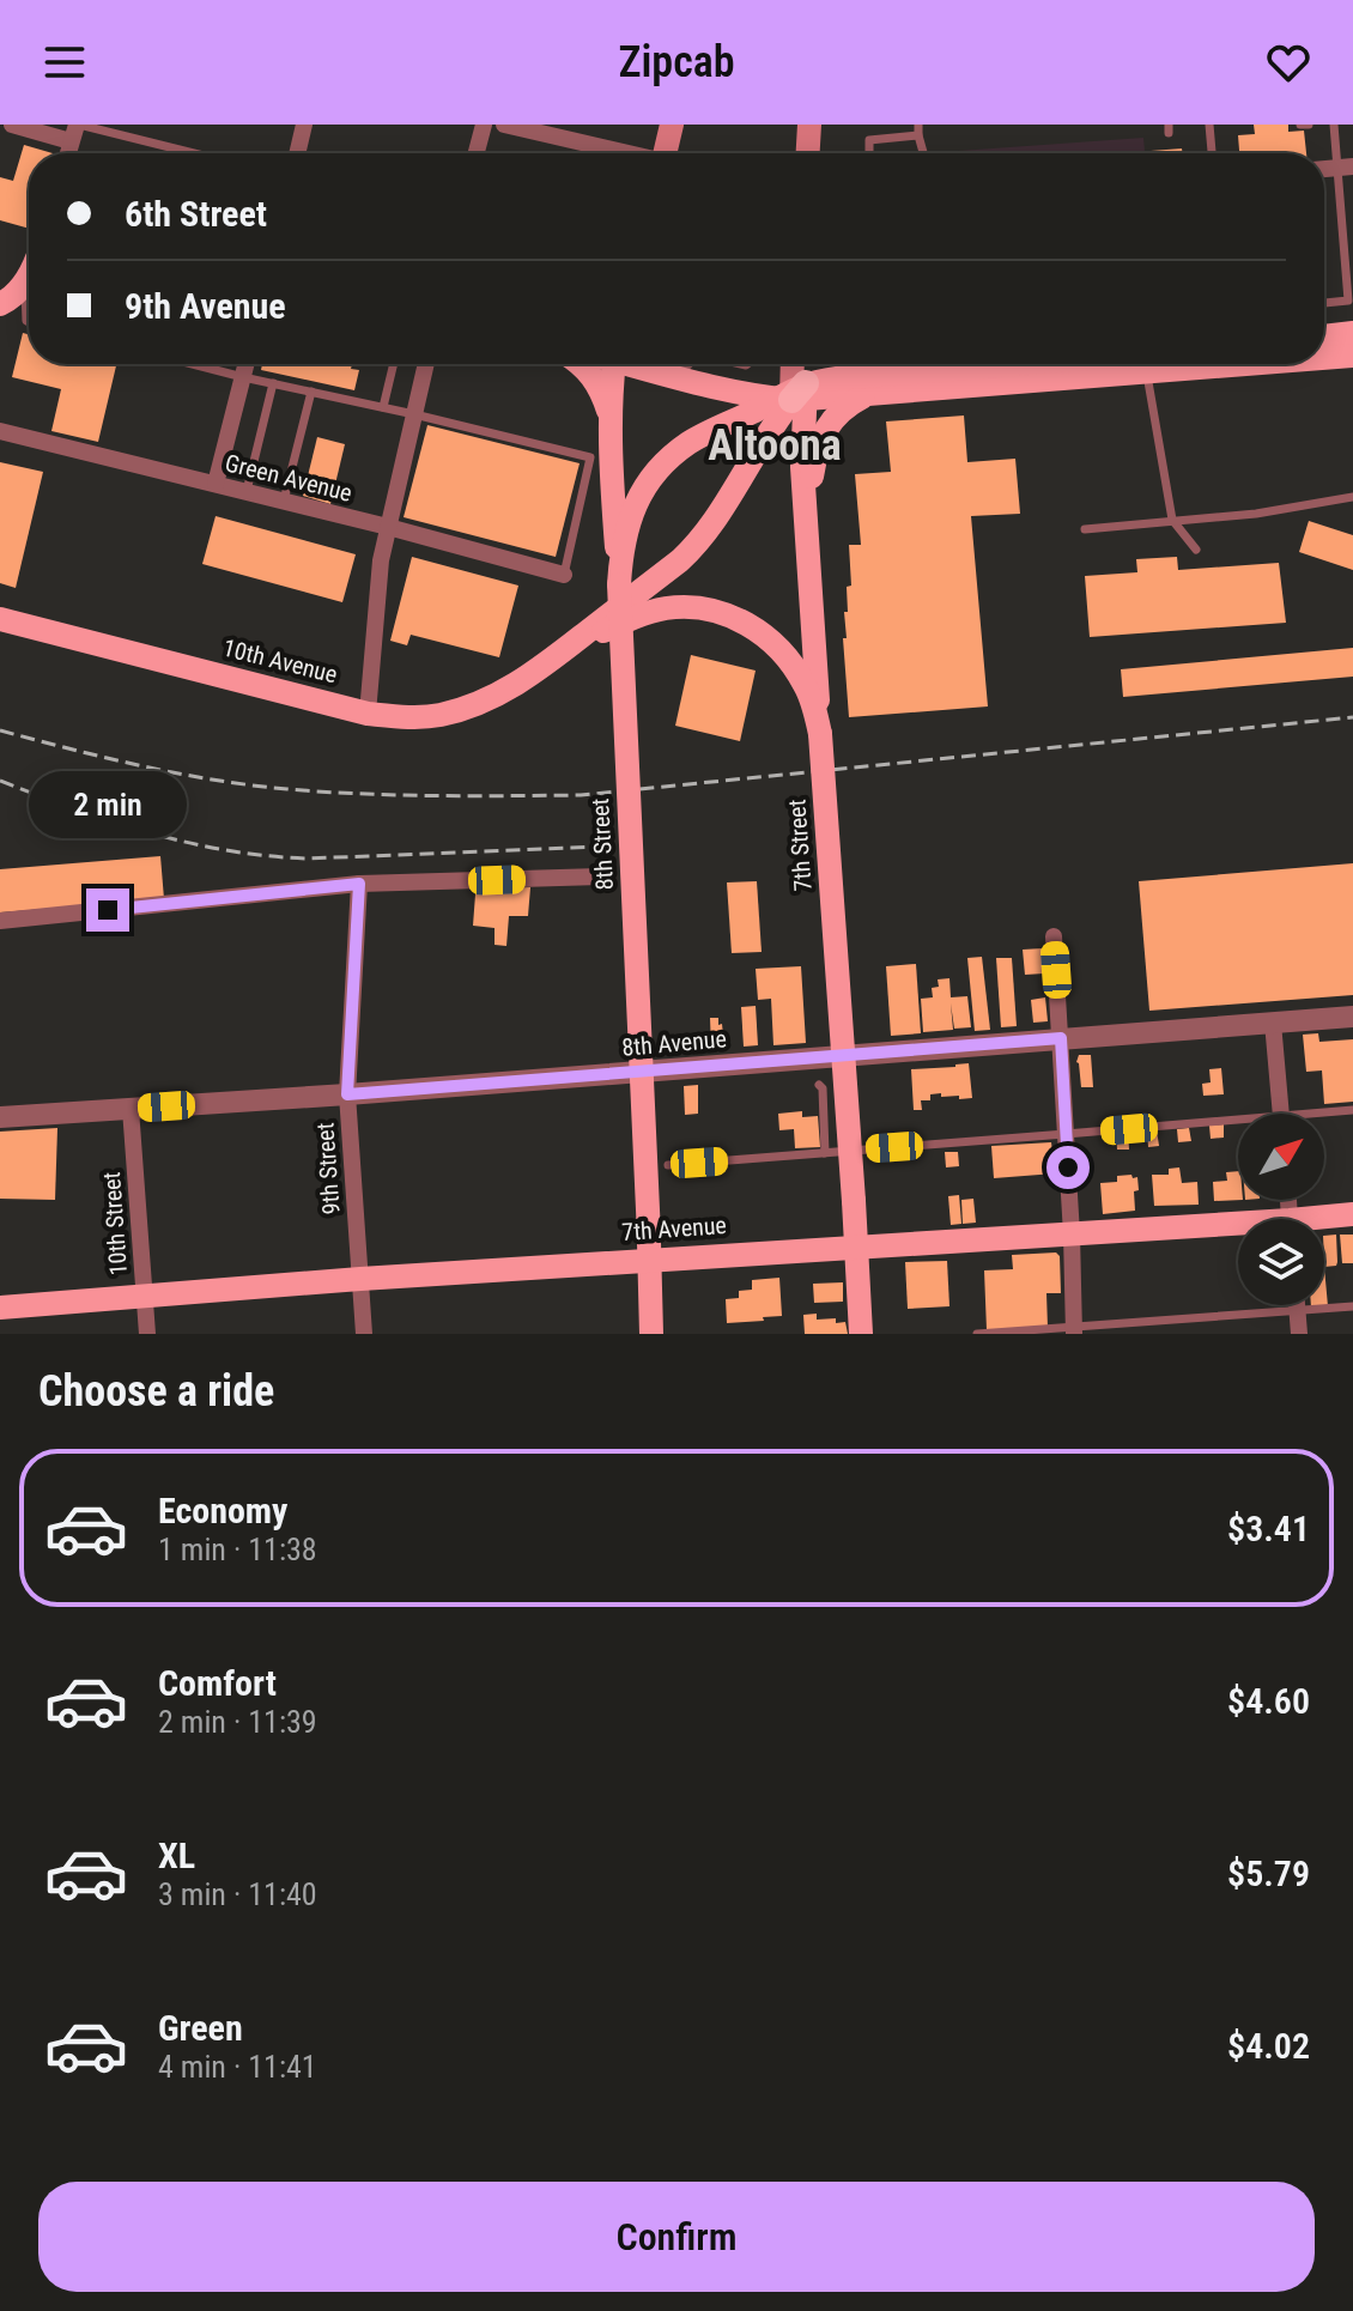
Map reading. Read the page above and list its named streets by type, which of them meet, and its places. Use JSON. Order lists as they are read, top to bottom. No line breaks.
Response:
{"streets":{"main road":["10th Avenue","8th Street","7th Street","7th Avenue"],"street":["Green Avenue","8th Avenue","9th Street","10th Street"]},"crossings":[["8th Street","7th Avenue"],["7th Street","7th Avenue"],["8th Avenue","9th Street"],["8th Avenue","10th Street"],["9th Street","7th Avenue"],["10th Street","7th Avenue"]],"districts":["Altoona"],"north":"top right","page":{"header":"Zipcab","banner":["6th Street","9th Avenue"],"bubble":"2 min","heading":"Choose a ride","list":[{"name":"Economy","note":"1 min · 11:38","value":"$3.41"},{"name":"Comfort","note":"2 min · 11:39","value":"$4.60"},{"name":"XL","note":"3 min · 11:40","value":"$5.79"},{"name":"Green","note":"4 min · 11:41","value":"$4.02"}],"buttons":"Confirm"}}
